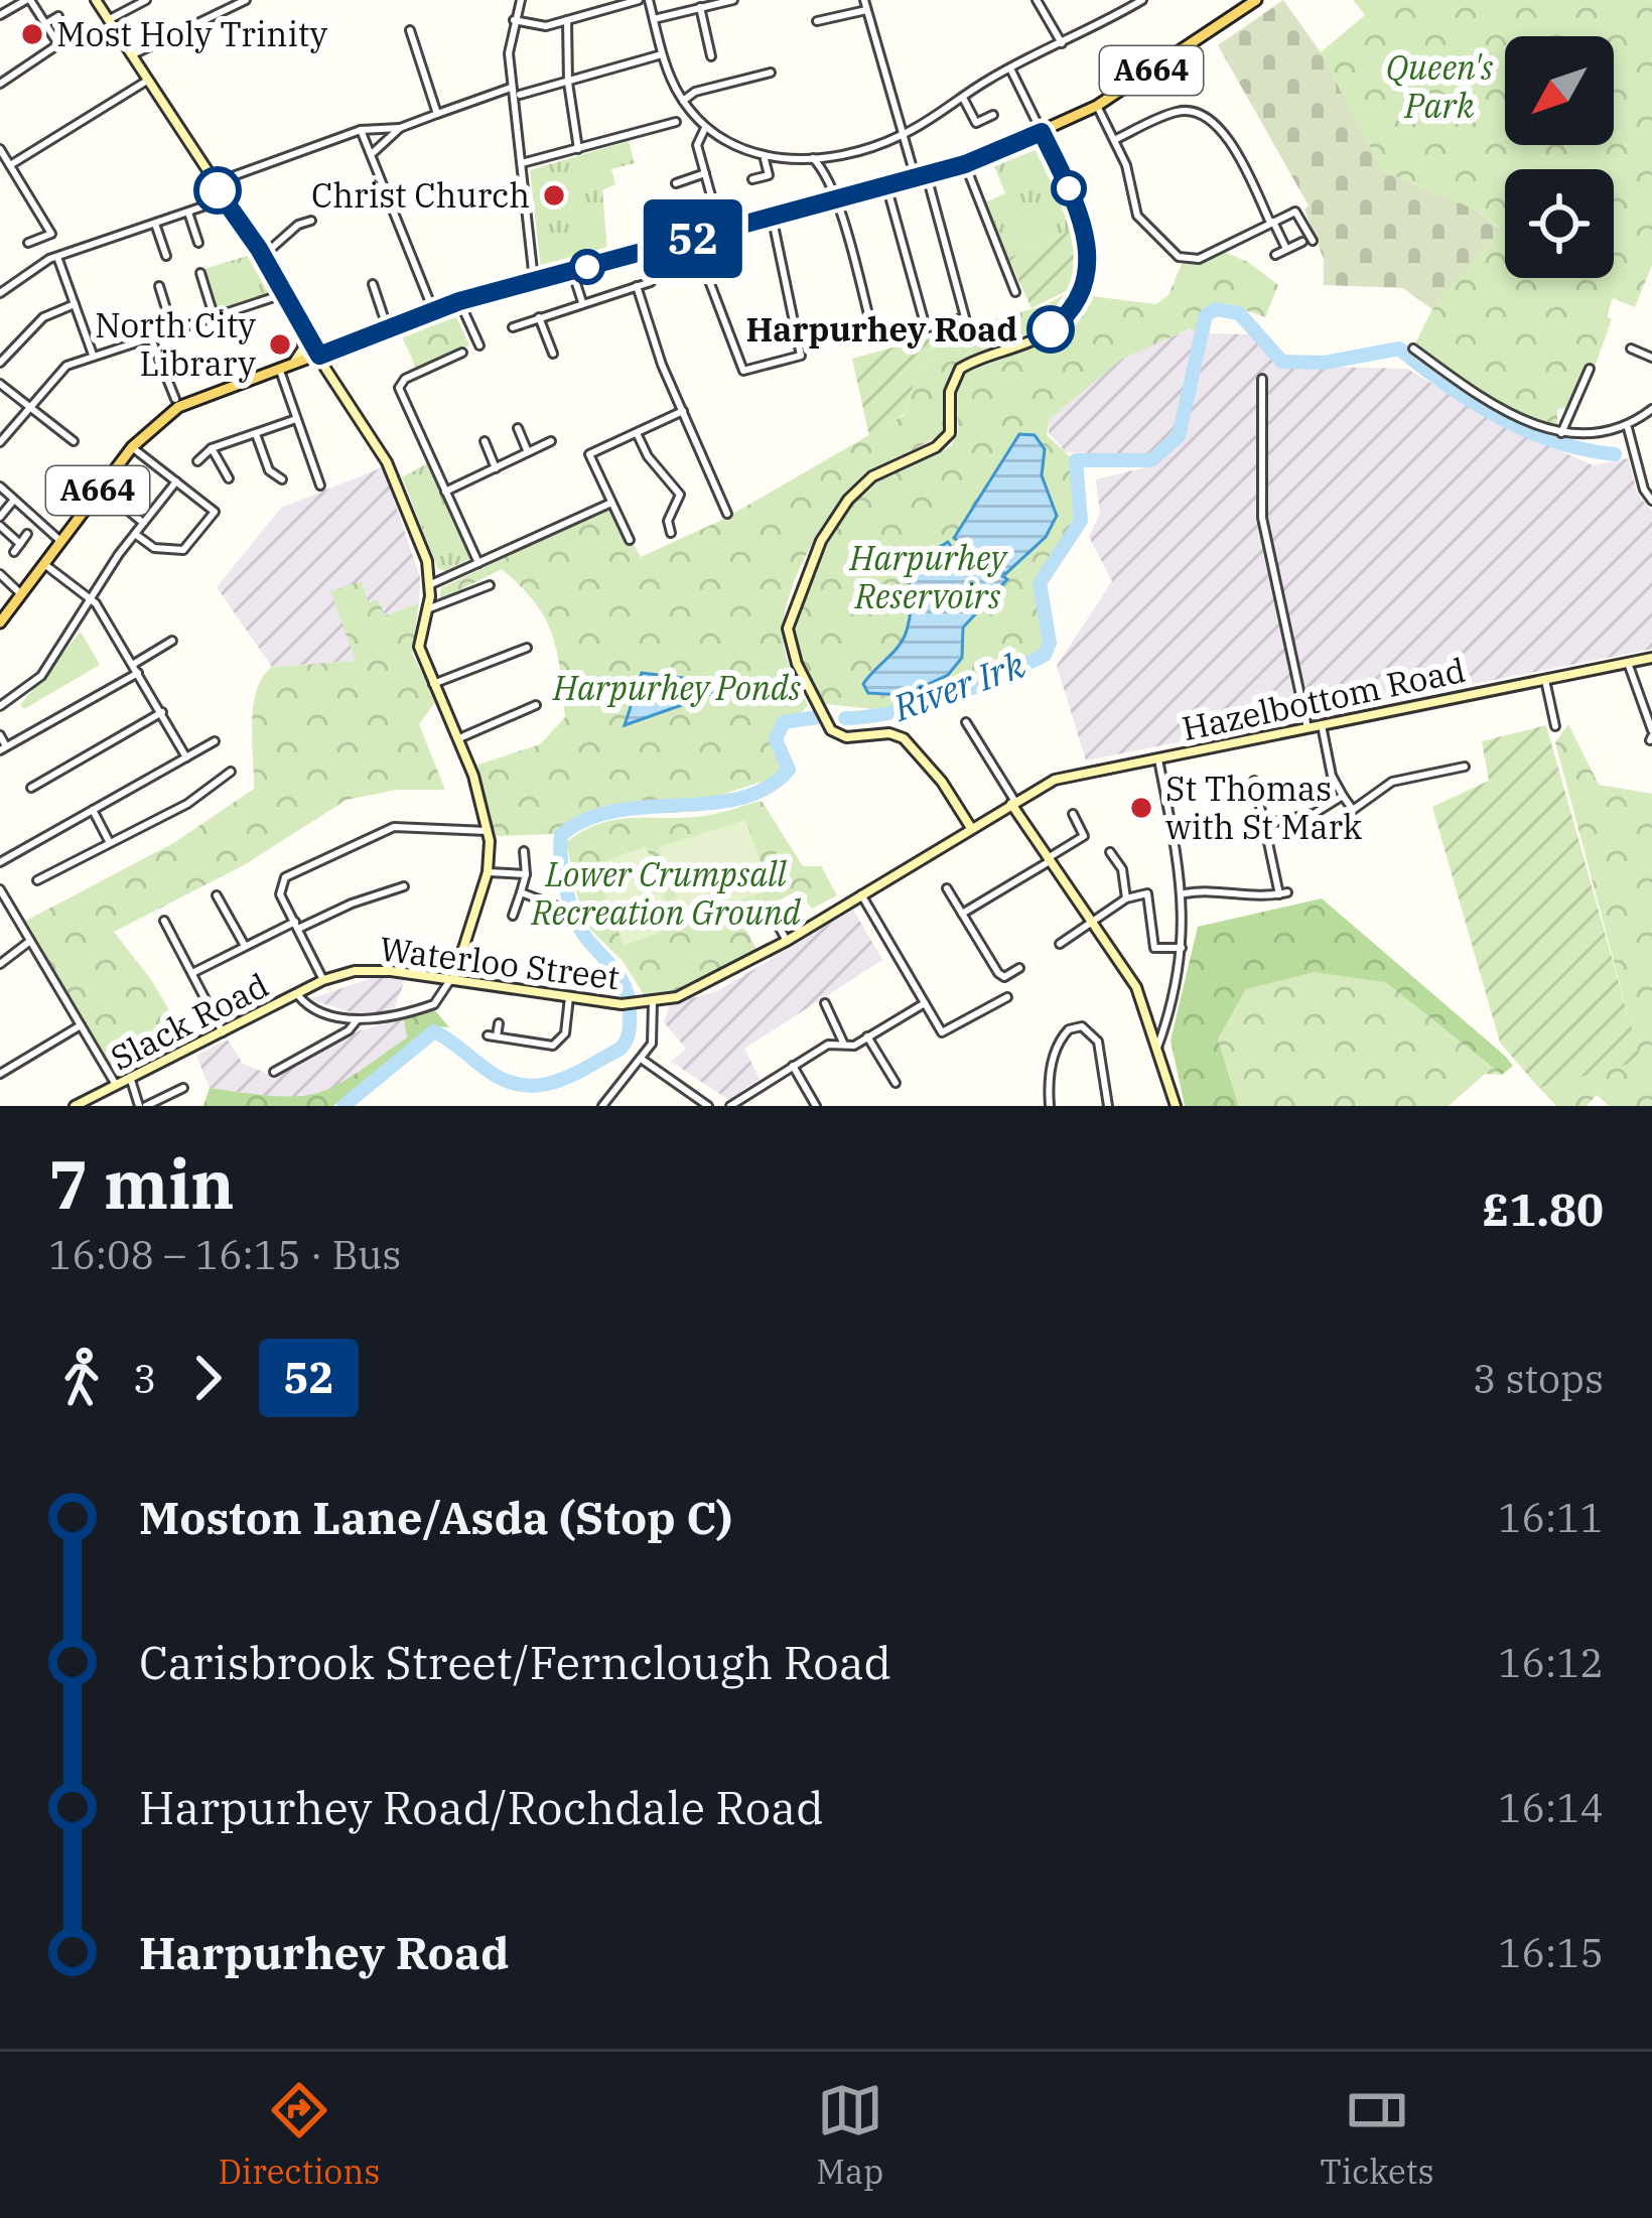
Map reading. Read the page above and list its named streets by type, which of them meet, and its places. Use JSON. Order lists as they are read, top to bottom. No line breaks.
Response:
{"streets":{"main road":["A664"],"street":["Hazelbottom Road","Waterloo Street","Slack Road"]},"crossings":[["Hazelbottom Road","Waterloo Street"],["Waterloo Street","Slack Road"]],"water":["River Irk"],"parks":["Queen's Park","Harpurhey Reservoirs","Harpurhey Ponds","Lower Crumpsall Recreation Ground"],"places":["Most Holy Trinity","Christ Church","Harpurhey Road","North City Library","St Thomas with St Mark"],"lines":["bus line 52"],"north":"bottom left","page":{"on_map":"52","heading":["7 min","16:08 – 16:15 · Bus","£1.80"],"legs":["3","52","3 stops"],"list":[{"name":"Moston Lane/Asda (Stop C)","value":"16:11"},{"name":"Carisbrook Street/Fernclough Road","value":"16:12"},{"name":"Harpurhey Road/Rochdale Road","value":"16:14"},{"name":"Harpurhey Road","value":"16:15"}],"tabs":["Directions","Map","Tickets"]}}
